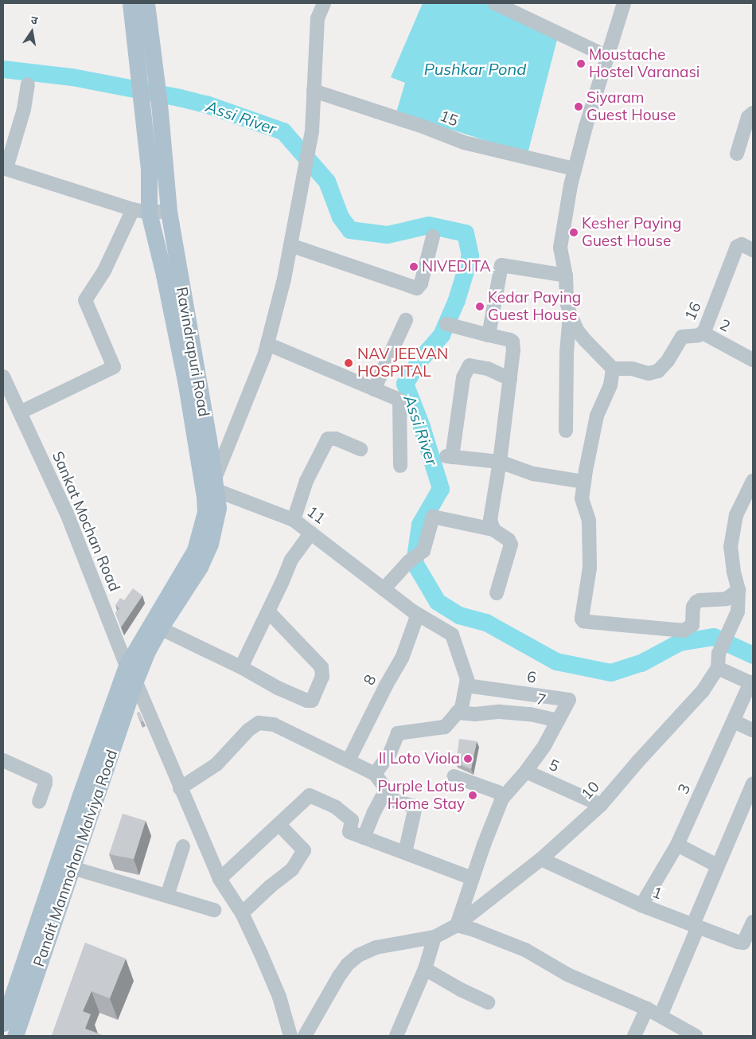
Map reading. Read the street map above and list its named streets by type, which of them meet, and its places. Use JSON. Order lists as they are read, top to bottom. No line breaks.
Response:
{"streets":{"main road":["Ravindrapuri Road","Pandit Manmohan Malviya Road"],"street":["15","16","2","11","Sankat Mochan Road","6","8","7","5","3","10","1"]},"crossings":[["16","2"],["Ravindrapuri Road","11"],["Ravindrapuri Road","Sankat Mochan Road"],["Ravindrapuri Road","Pandit Manmohan Malviya Road"],["11","6"],["11","8"],["Sankat Mochan Road","Pandit Manmohan Malviya Road"],["6","7"],["7","5"],["5","10"],["3","1"],["10","1"]],"water":["Pushkar Pond","Assi River"],"places":["Moustache Hostel Varanasi","Siyaram Guest House","Kesher Paying Guest House","NIVEDITA","Kedar Paying Guest House","NAV JEEVAN HOSPITAL","Il Loto Viola","Purple Lotus Home Stay"],"north":"top"}
